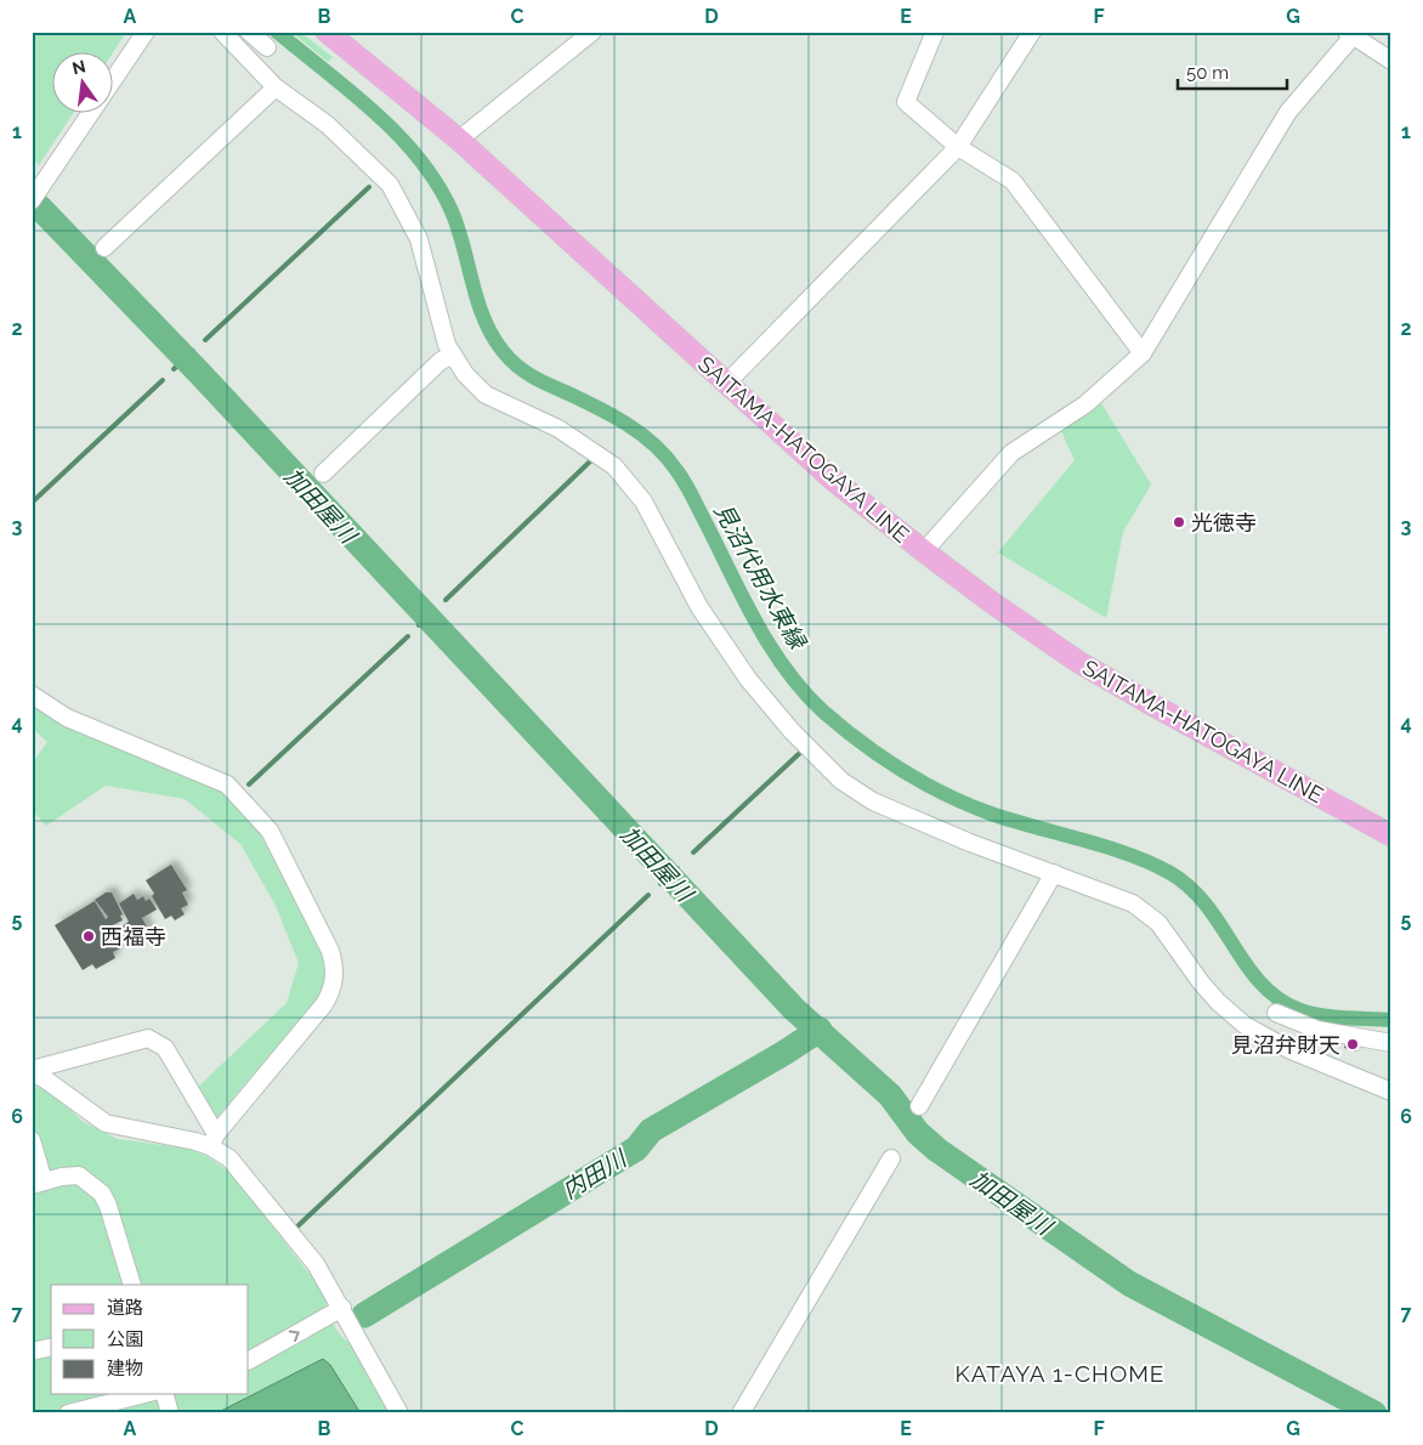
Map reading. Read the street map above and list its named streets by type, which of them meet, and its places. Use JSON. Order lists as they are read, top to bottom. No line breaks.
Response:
{"streets":{"main road":["SAITAMA-HATOGAYA LINE"]},"districts":["KATAYA 1-CHOME"],"water":["加田屋川","見沼代用水東縁","内田川"],"places":["光徳寺","西福寺","見沼弁財天"],"legend":["道路","公園","建物"],"scale_bar":"50 m","north":"top","grid":{"columns":["A","B","C","D","E","F","G"],"rows":["1","2","3","4","5","6","7"]}}
